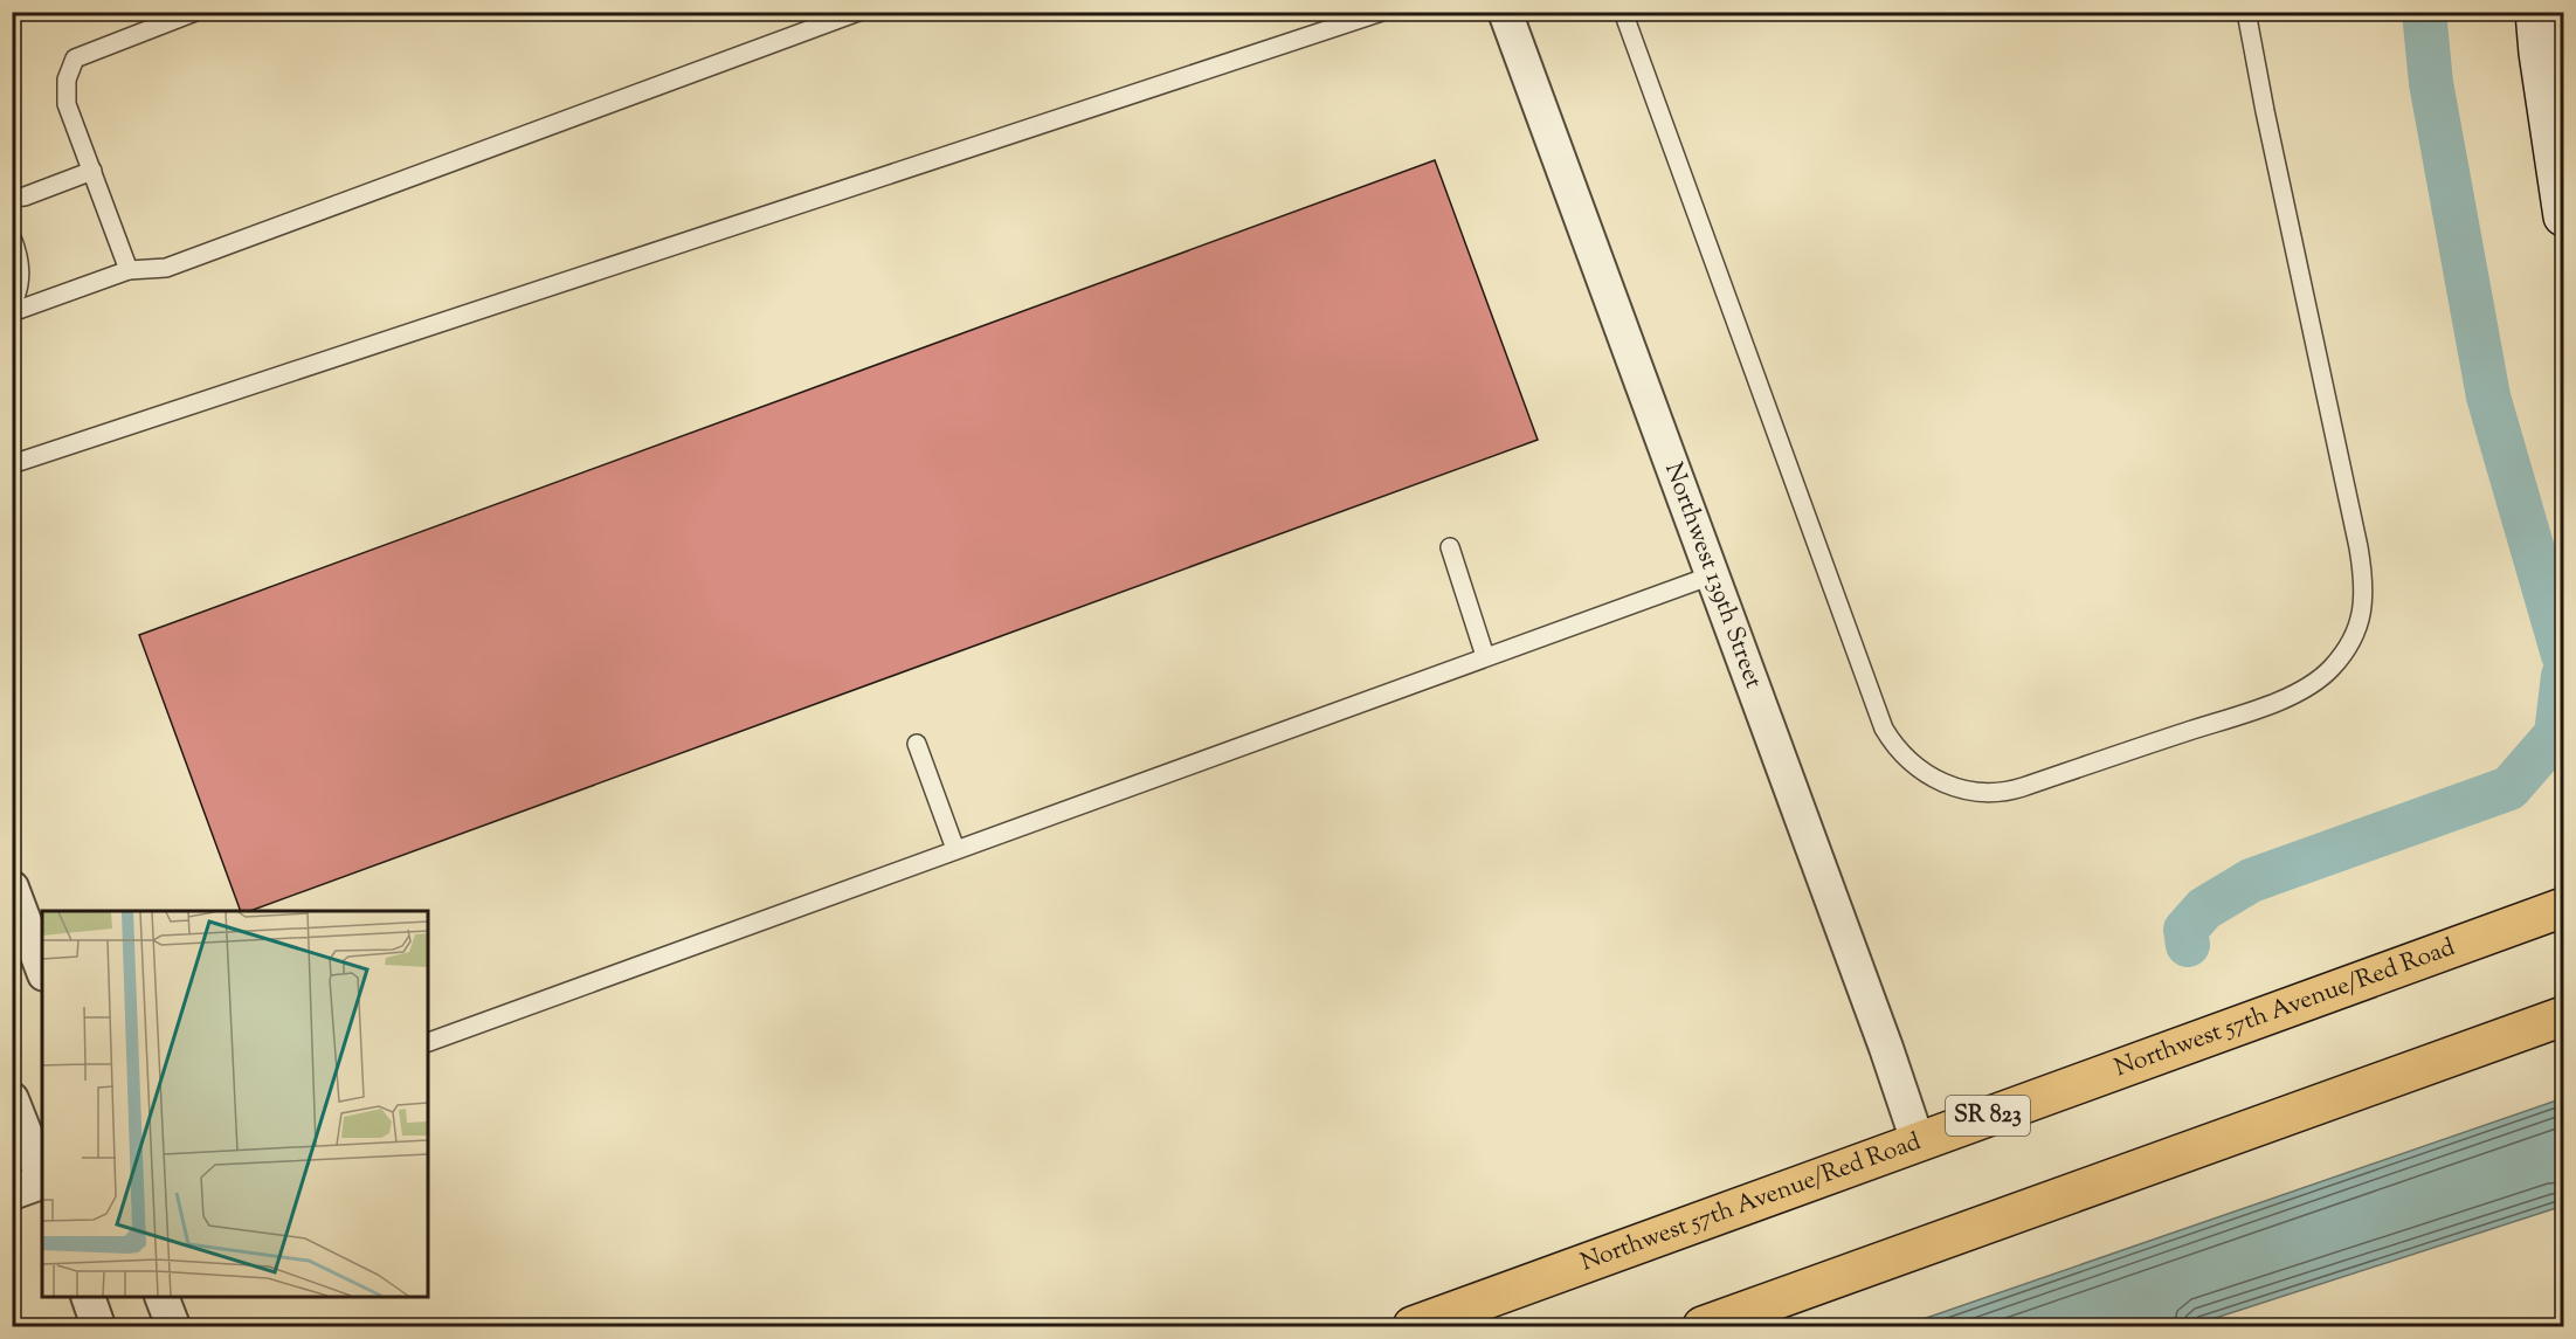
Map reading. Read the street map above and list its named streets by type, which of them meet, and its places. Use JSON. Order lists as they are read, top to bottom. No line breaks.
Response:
{"streets":{"main road":["Northwest 57th Avenue/Red Road","SR 823"],"street":["Northwest 139th Street"]},"crossings":[["Northwest 139th Street","Northwest 57th Avenue/Red Road"]]}
